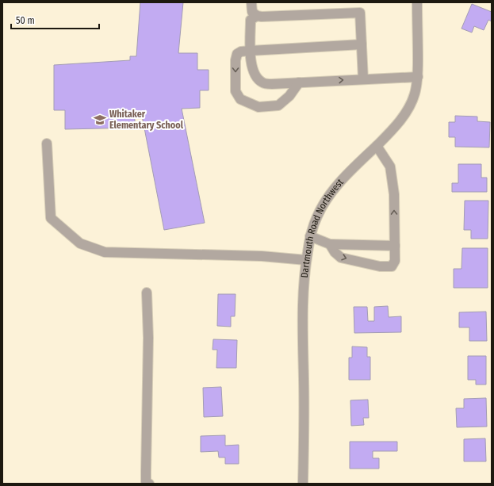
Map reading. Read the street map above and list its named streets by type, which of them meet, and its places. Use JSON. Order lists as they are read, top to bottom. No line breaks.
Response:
{"streets":{"street":["Dartmouth Road Northwest"]},"places":{"school or university":["Whitaker Elementary School"]},"scale_bar":"50 m"}
